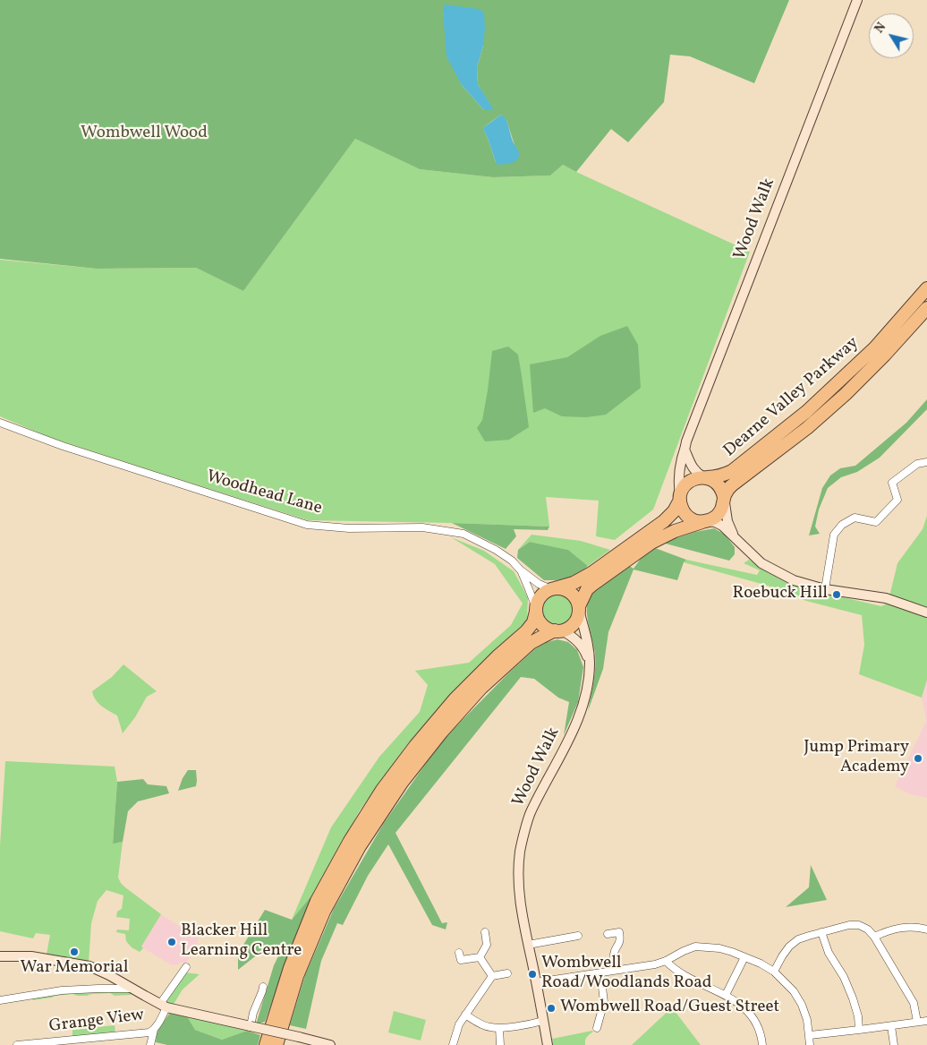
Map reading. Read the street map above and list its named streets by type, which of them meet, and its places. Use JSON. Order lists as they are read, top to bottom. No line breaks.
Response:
{"streets":{"highway":["Dearne Valley Parkway"],"main road":["Wood Walk"],"street":["Woodhead Lane","Grange View"]},"crossings":[["Wood Walk","Dearne Valley Parkway"],["Wood Walk","Woodhead Lane"]],"parks":["Wombwell Wood"],"places":["Roebuck Hill","Jump Primary Academy","Blacker Hill Learning Centre","War Memorial","Wombwell Road/Woodlands Road","Wombwell Road/Guest Street"],"north":"top left"}
